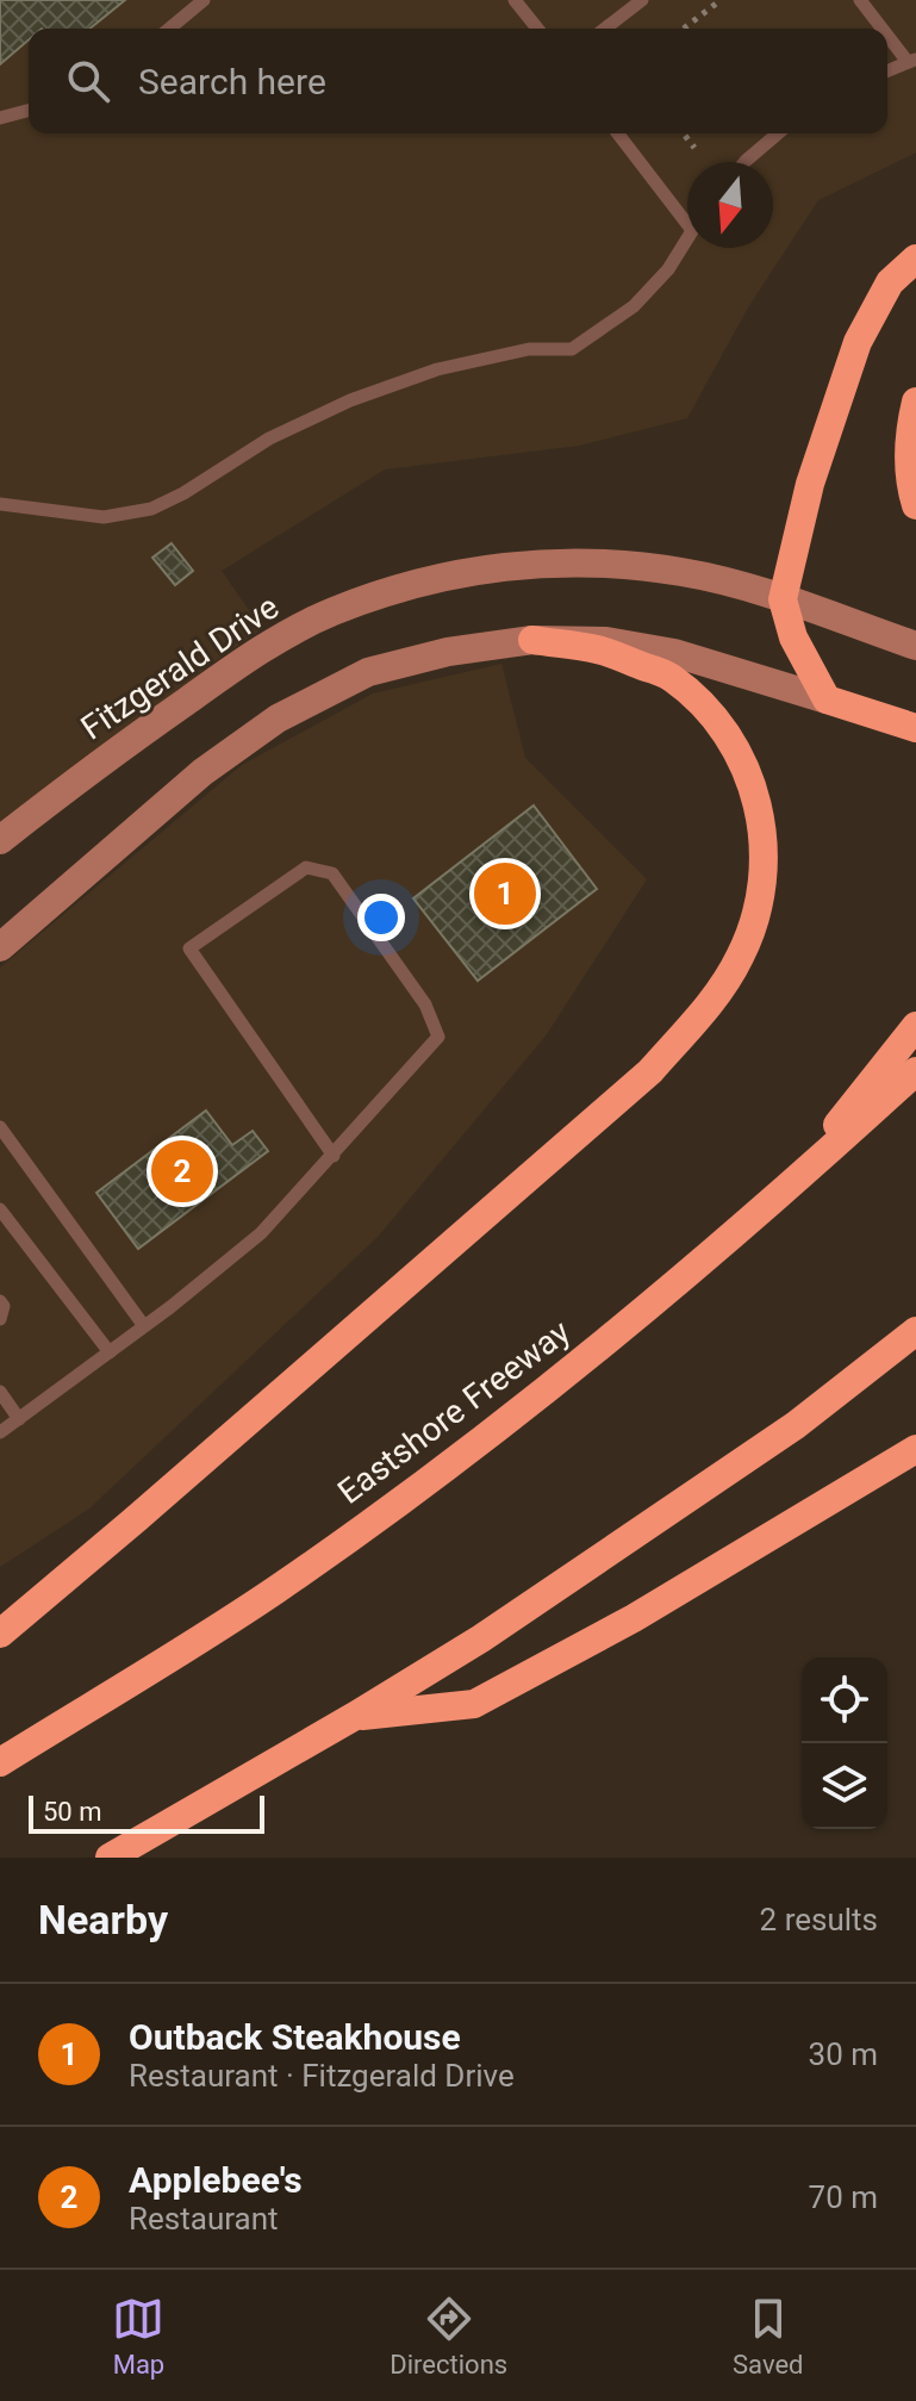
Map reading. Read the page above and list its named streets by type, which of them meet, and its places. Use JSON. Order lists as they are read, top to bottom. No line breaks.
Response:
{"streets":{"highway":["Eastshore Freeway"],"main road":["Fitzgerald Drive"]},"scale_bar":"50 m","north":"bottom","page":{"search":"Search here","pins":["1","2"],"scale":"50 m","heading":["Nearby","2 results"],"list":[{"mark":"1","name":"Outback Steakhouse","note":"Restaurant · Fitzgerald Drive","value":"30 m"},{"mark":"2","name":"Applebee's","note":"Restaurant","value":"70 m"}],"nav":["Map","Directions","Saved"]}}
